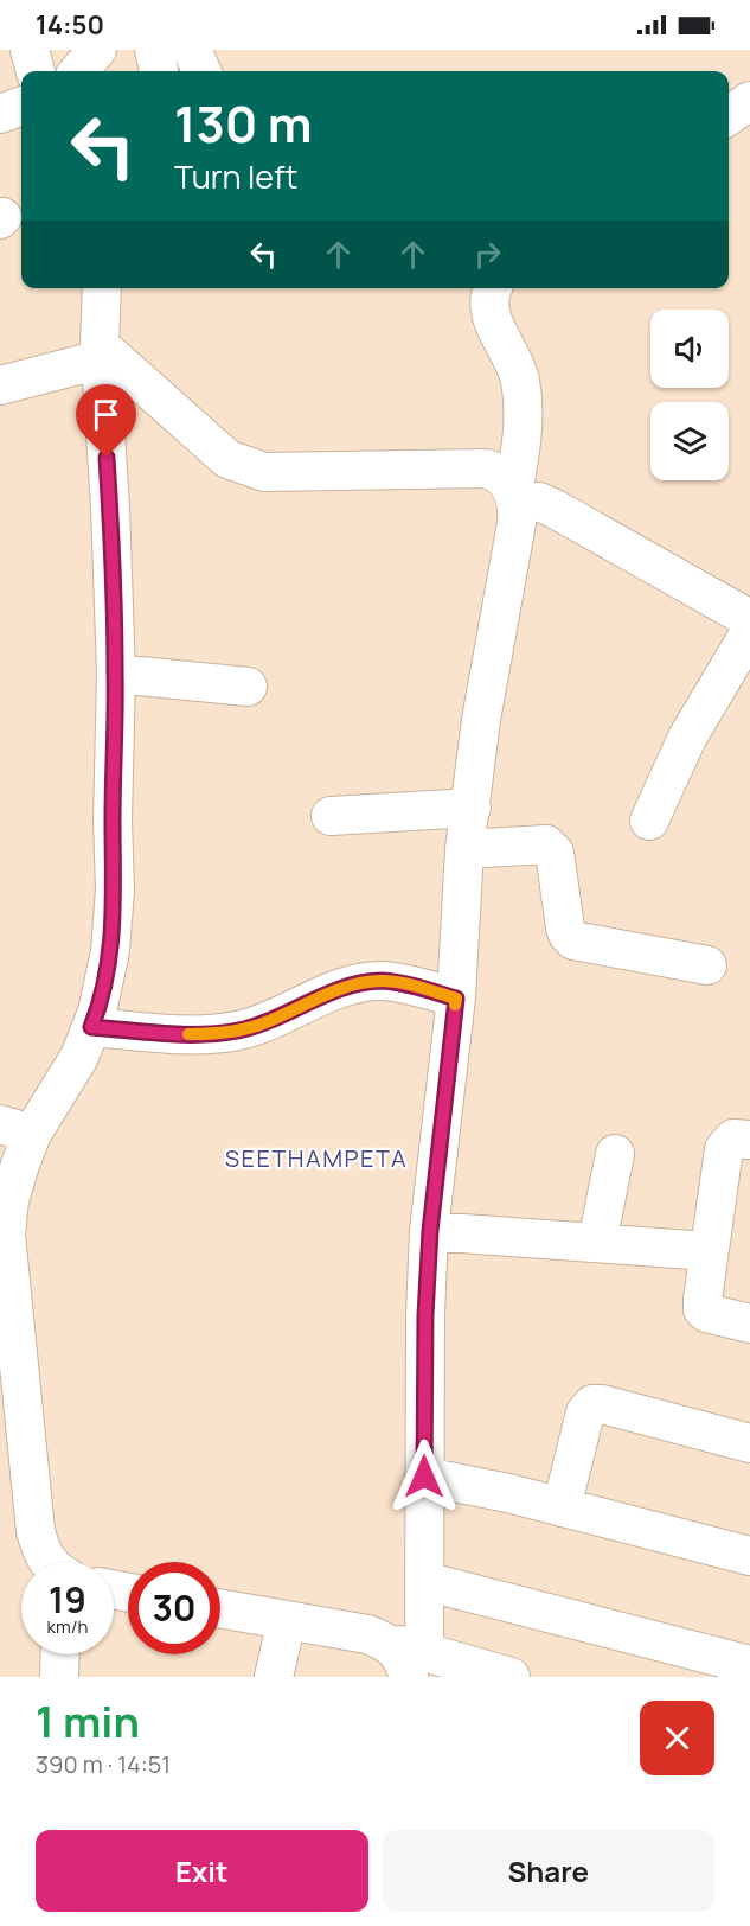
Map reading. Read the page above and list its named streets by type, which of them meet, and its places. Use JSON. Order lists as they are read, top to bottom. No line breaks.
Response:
{"districts":["SEETHAMPETA"],"page":{"status":"14:50","turn":["130 m","Turn left"],"speed":"19 km/h","limit":"30","heading":["1 min","390 m · 14:51"],"buttons":["Exit","Share"]}}
